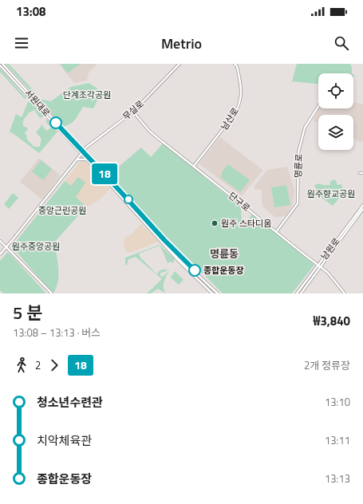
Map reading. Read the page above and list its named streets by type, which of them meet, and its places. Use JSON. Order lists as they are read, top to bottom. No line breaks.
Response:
{"streets":{"street":["서원대로","무실로","남산로","명륜로","단구로","남원로"]},"crossings":[["서원대로","무실로"],["무실로","단구로"],["남산로","단구로"],["명륜로","단구로"],["단구로","남원로"]],"districts":["명륜동"],"parks":["단계조각공원","원주향교공원","중앙근린공원","원주중앙공원"],"places":["원주 스타디움","종합운동장"],"lines":["bus line 18"],"page":{"status":"13:08","header":"Metrio","on_map":"18","heading":["5 분","13:08 – 13:13 · 버스","₩3,840"],"legs":["2","18","2개 정류장"],"list":[{"name":"청소년수련관","value":"13:10"},{"name":"치악체육관","value":"13:11"},{"name":"종합운동장","value":"13:13"}]}}
